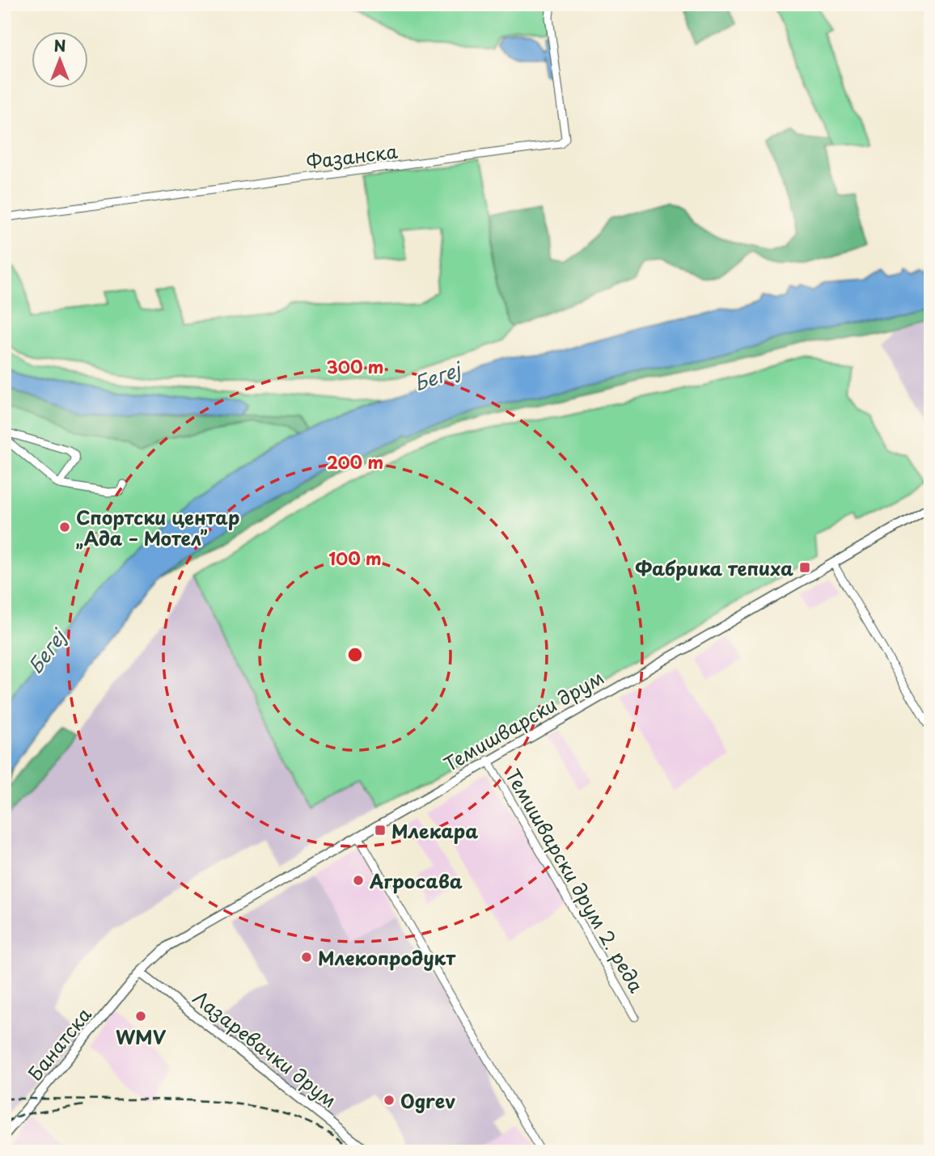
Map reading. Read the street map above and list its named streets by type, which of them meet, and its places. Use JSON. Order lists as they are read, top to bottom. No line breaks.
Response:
{"streets":{"main road":["Темишварски друм","Банатска","Лазаревачки друм"],"street":["Фазанска","Темишварски друм 2. реда"]},"crossings":[["Темишварски друм","Темишварски друм 2. реда"],["Темишварски друм","Банатска"],["Темишварски друм","Лазаревачки друм"],["Банатска","Лазаревачки друм"]],"water":["Бегеј"],"places":{"other":["Спортски центар „Ада – Мотел”","Агросава","Млекопродукт","WMV","Ogrev"],"transit":["Фабрика тепиха","Млекара"]},"north":"top","rings":["300 m","200 m","100 m"]}
